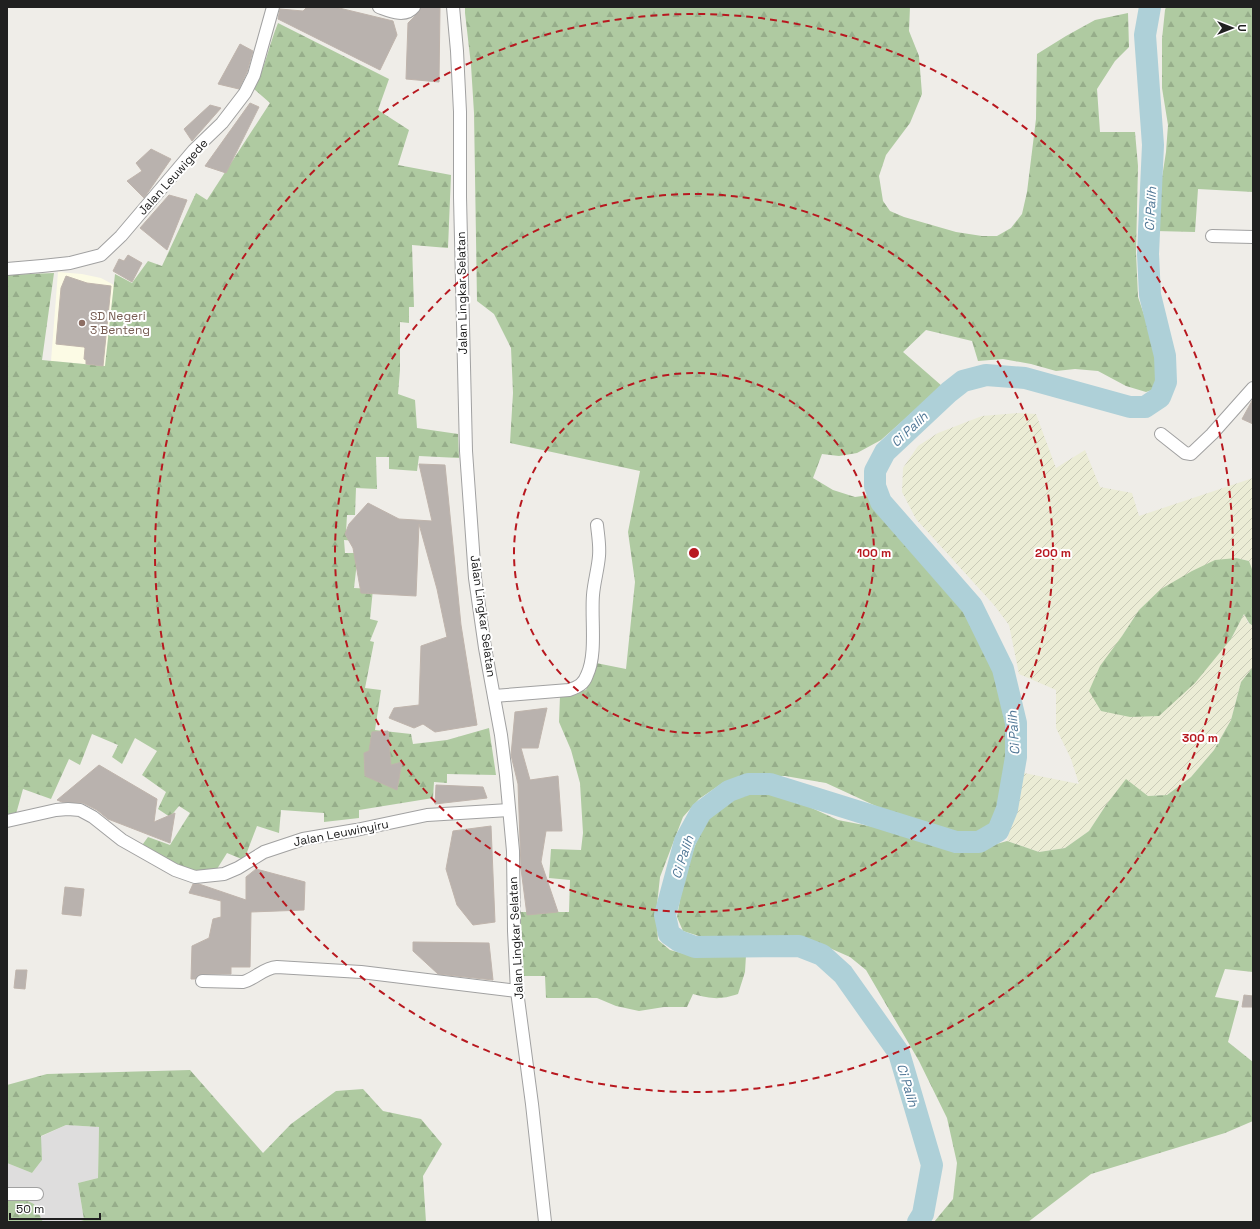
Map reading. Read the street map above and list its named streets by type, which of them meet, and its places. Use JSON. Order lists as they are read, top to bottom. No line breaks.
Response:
{"streets":{"street":["Jalan Leuwigede","Jalan Lingkar Selatan","Jalan Leuwinyiru"]},"crossings":[["Jalan Lingkar Selatan","Jalan Leuwinyiru"]],"water":["Ci Palih"],"places":["SD Negeri 3 Benteng"],"scale_bar":"50 m","north":"right","rings":["100 m","200 m","300 m"]}
